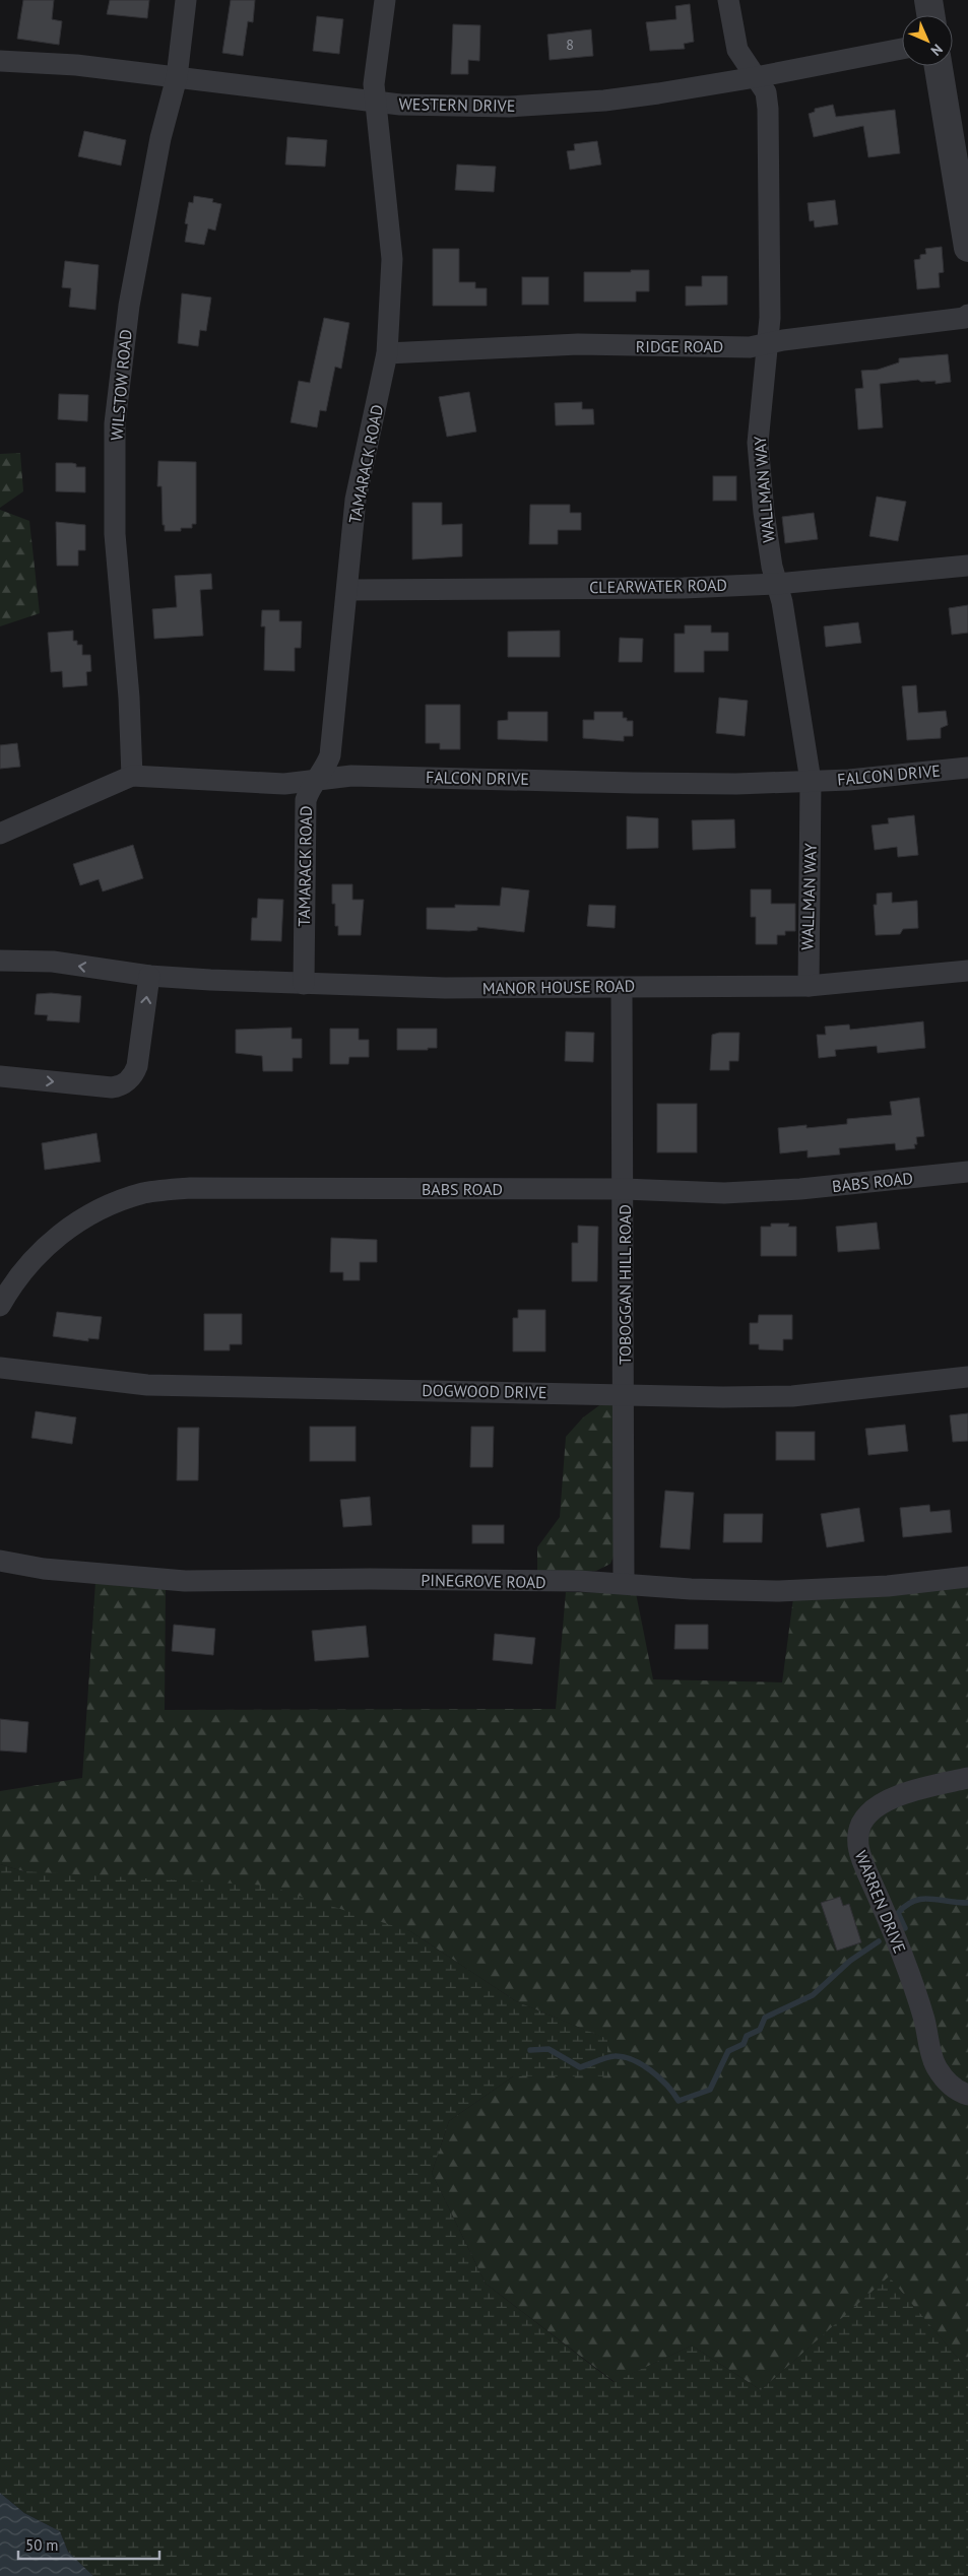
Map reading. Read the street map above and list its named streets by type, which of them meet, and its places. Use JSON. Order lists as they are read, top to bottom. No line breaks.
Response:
{"streets":{"street":["WESTERN DRIVE","RIDGE ROAD","WILSTOW ROAD","TAMARACK ROAD","WALLMAN WAY","CLEARWATER ROAD","FALCON DRIVE","MANOR HOUSE ROAD","BABS ROAD","TOBOGGAN HILL ROAD","DOGWOOD DRIVE","PINEGROVE ROAD","WARREN DRIVE"]},"crossings":[["WESTERN DRIVE","WILSTOW ROAD"],["WESTERN DRIVE","TAMARACK ROAD"],["WESTERN DRIVE","WALLMAN WAY"],["RIDGE ROAD","TAMARACK ROAD"],["RIDGE ROAD","WALLMAN WAY"],["WILSTOW ROAD","FALCON DRIVE"],["TAMARACK ROAD","CLEARWATER ROAD"],["TAMARACK ROAD","FALCON DRIVE"],["TAMARACK ROAD","MANOR HOUSE ROAD"],["WALLMAN WAY","CLEARWATER ROAD"],["WALLMAN WAY","FALCON DRIVE"],["WALLMAN WAY","MANOR HOUSE ROAD"],["MANOR HOUSE ROAD","TOBOGGAN HILL ROAD"],["BABS ROAD","TOBOGGAN HILL ROAD"],["TOBOGGAN HILL ROAD","DOGWOOD DRIVE"],["TOBOGGAN HILL ROAD","PINEGROVE ROAD"]],"house_numbers":["8"],"scale_bar":"50 m","north":"bottom right"}
